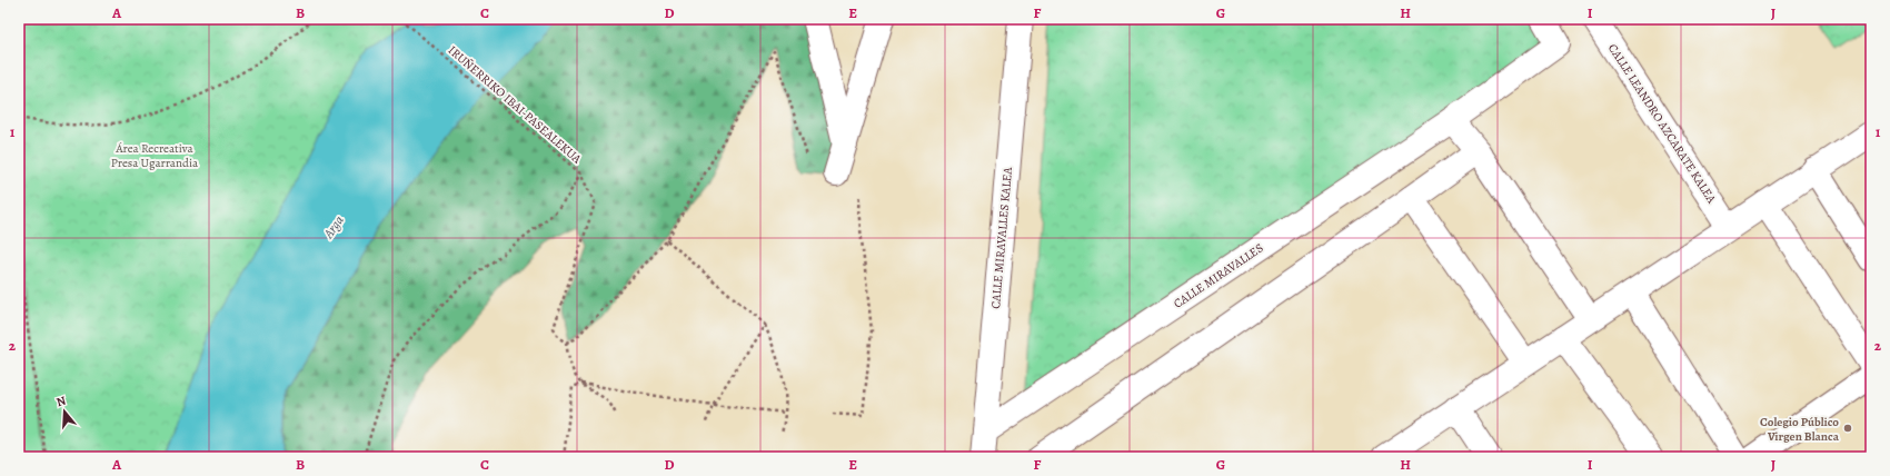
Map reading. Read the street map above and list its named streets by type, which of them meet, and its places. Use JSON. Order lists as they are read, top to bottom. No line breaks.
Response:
{"streets":{"street":["CALLE LEANDRO AZCARATE KALEA","CALLE MIRAVALLES KALEA","CALLE MIRAVALLES"],"path":["IRUÑERRIKO IBAI-PASEALEKUA"]},"crossings":[["CALLE MIRAVALLES KALEA","CALLE MIRAVALLES"]],"water":["Arga"],"parks":["Área Recreativa Presa Ugarrandia"],"places":["Colegio Público Virgen Blanca"],"north":"top","grid":{"columns":["A","B","C","D","E","F","G","H","I","J"],"rows":["1","2"]}}
